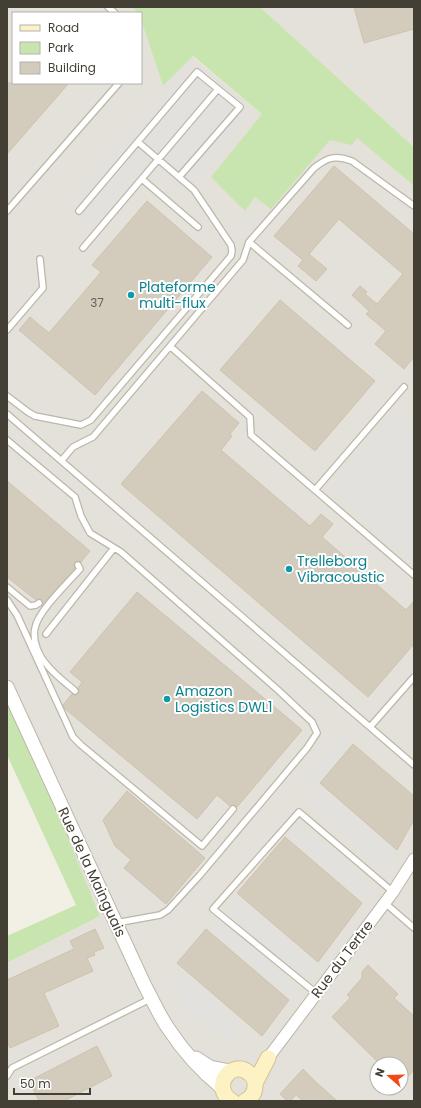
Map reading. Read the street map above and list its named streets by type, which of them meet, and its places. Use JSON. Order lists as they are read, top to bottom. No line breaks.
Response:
{"streets":{"street":["Rue de la Mainguais","Rue du Tertre"]},"places":["Plateforme multi-flux","Trelleborg Vibracoustic","Amazon Logistics DWL1"],"house_numbers":["37"],"legend":["Road","Park","Building"],"scale_bar":"50 m","north":"left"}
